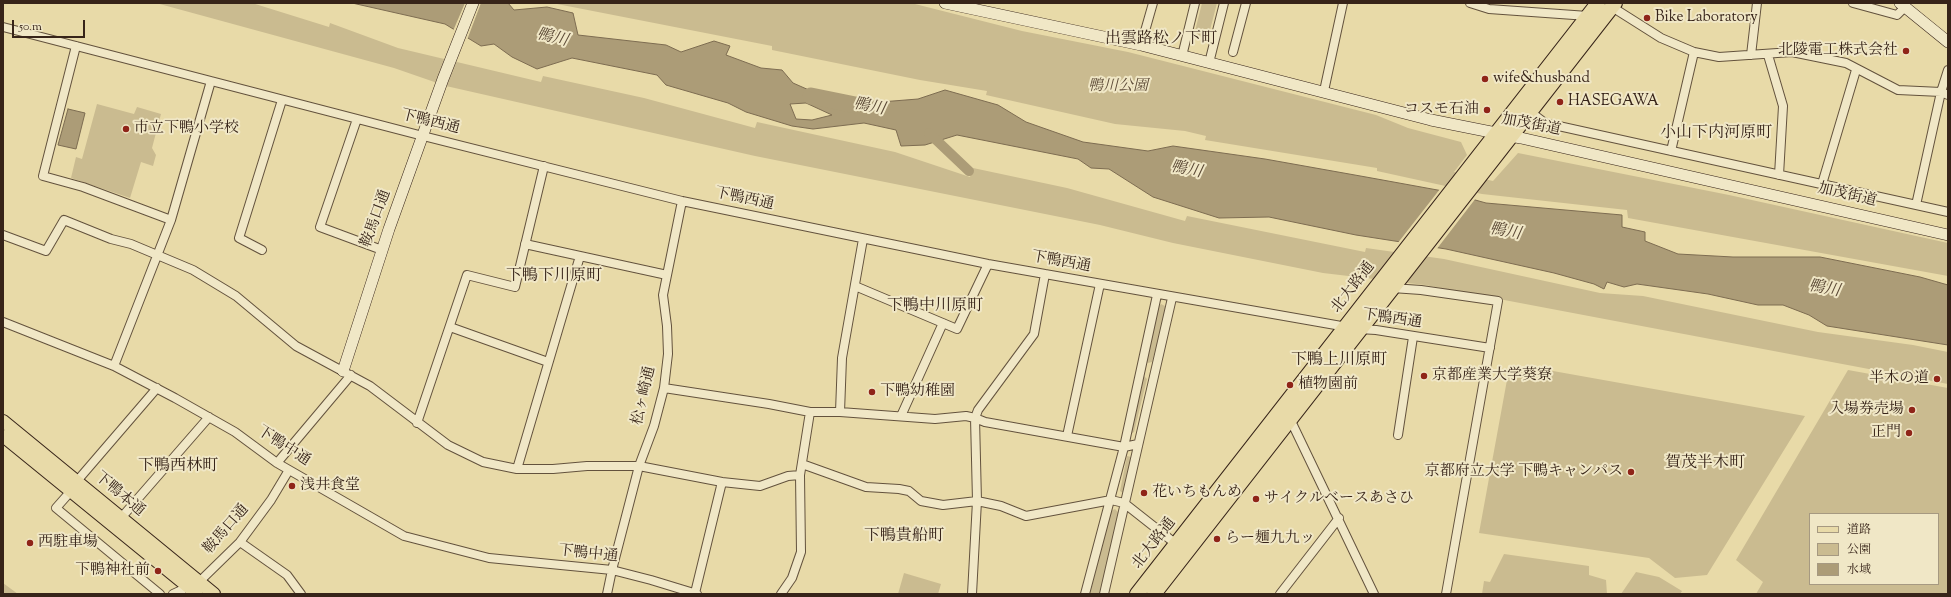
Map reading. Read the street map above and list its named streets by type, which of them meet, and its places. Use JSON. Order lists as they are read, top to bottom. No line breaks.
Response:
{"streets":{"highway":["北大路通"],"main road":["下鴨本通"],"street":["下鴨西通","加茂街道","鞍馬口通","松ヶ崎通","下鴨中通"]},"crossings":[["下鴨西通","鞍馬口通"],["下鴨西通","北大路通"],["下鴨西通","松ヶ崎通"],["加茂街道","北大路通"],["鞍馬口通","下鴨中通"],["鞍馬口通","下鴨本通"],["松ヶ崎通","下鴨中通"]],"districts":["出雲路松ノ下町","小山下内河原町","下鴨下川原町","下鴨中川原町","下鴨上川原町","賀茂半木町","下鴨西林町","下鴨貴船町"],"water":["鴨川"],"parks":["鴨川公園"],"places":["Bike Laboratory","北陵電工株式会社","wife&husband","HASEGAWA","コスモ石油","市立下鴨小学校","京都産業大学葵寮","半木の道","植物園前","下鴨幼稚園","入場券売場","正門","京都府立大学 下鴨キャンパス","浅井食堂","花いちもんめ","サイクルベースあさひ","らー麺九九ッ","西駐車場","下鴨神社前"],"legend":["道路","公園","水域"],"scale_bar":"50 m"}
